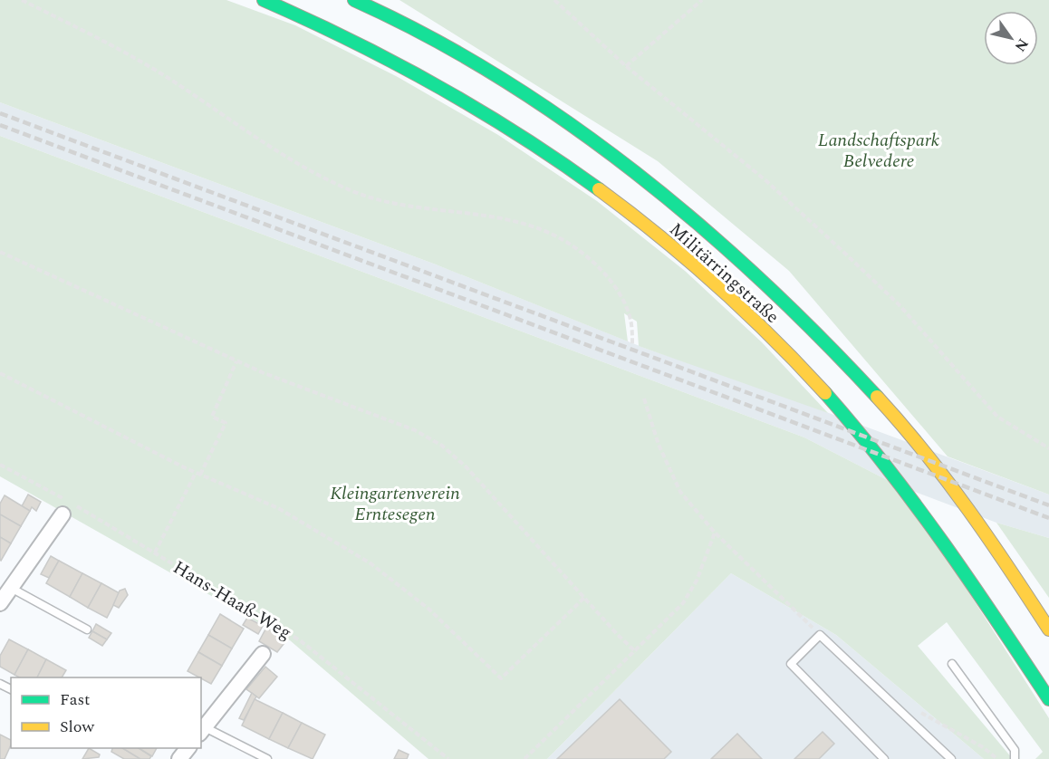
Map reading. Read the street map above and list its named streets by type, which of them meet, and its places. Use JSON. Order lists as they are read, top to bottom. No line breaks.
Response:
{"streets":{"main road":["Militärringstraße"],"path":["Hans-Haaß-Weg"]},"parks":["Landschaftspark Belvedere","Kleingartenverein Erntesegen"],"legend":["Fast","Slow"],"north":"bottom right"}
